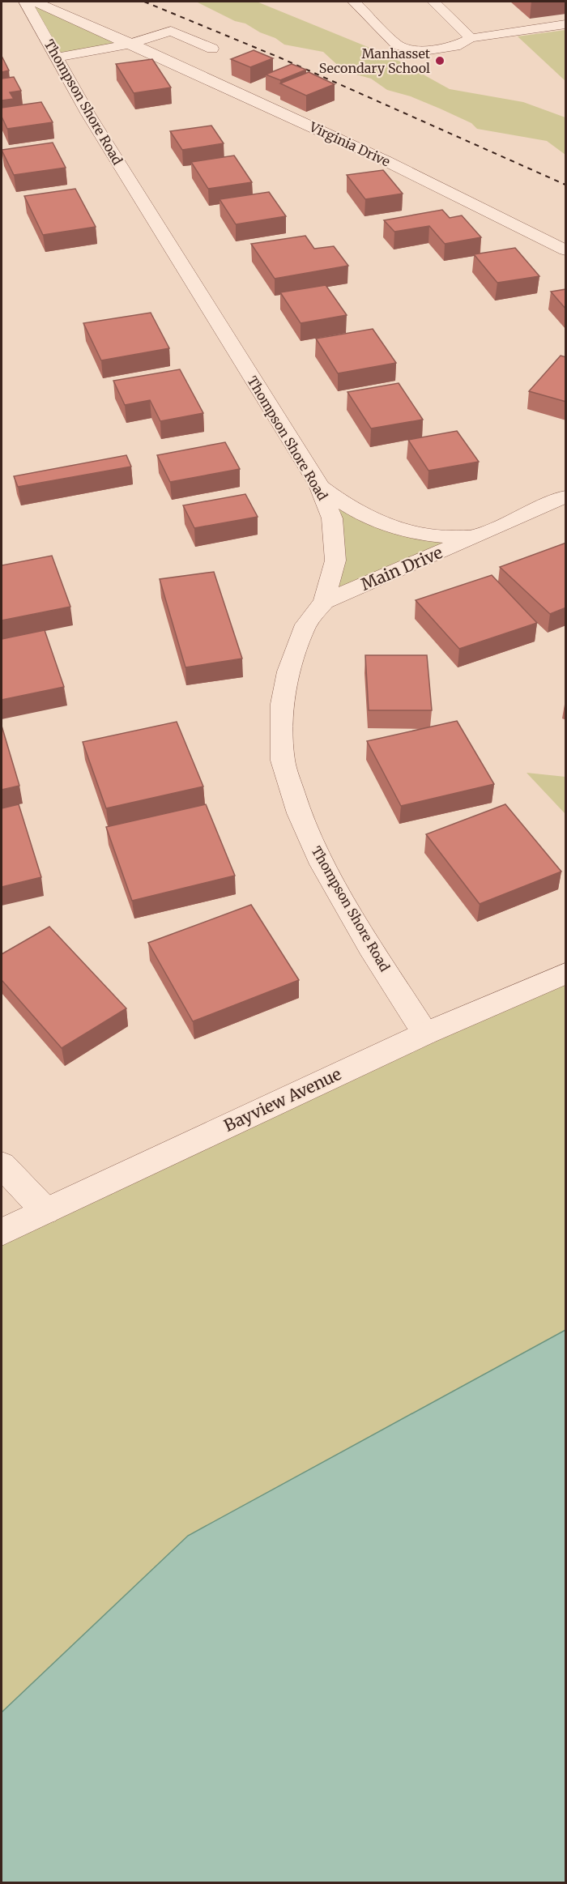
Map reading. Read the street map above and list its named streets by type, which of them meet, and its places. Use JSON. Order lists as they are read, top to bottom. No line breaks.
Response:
{"streets":{"street":["Thompson Shore Road","Virginia Drive","Main Drive","Bayview Avenue"]},"crossings":[["Thompson Shore Road","Main Drive"],["Thompson Shore Road","Bayview Avenue"]],"places":["Manhasset Secondary School"]}
